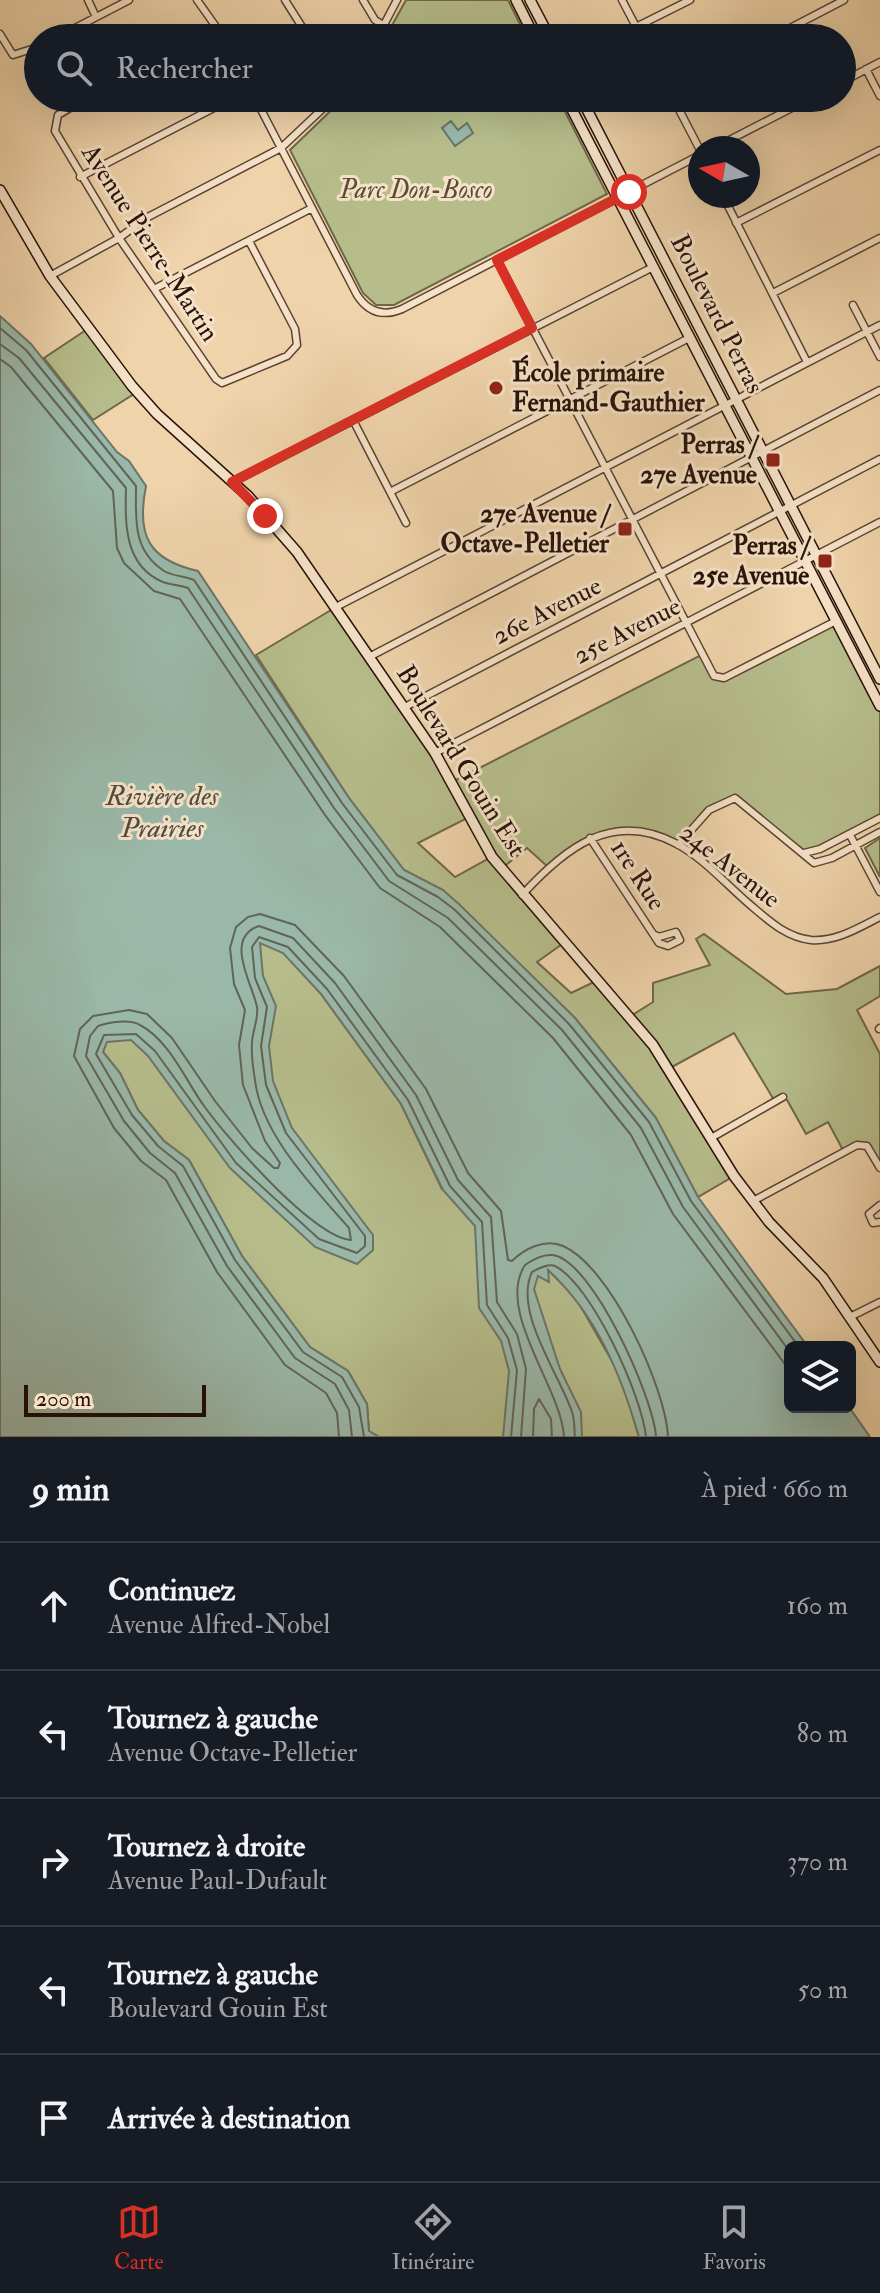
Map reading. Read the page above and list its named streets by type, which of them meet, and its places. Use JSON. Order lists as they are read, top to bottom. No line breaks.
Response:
{"streets":{"street":["Avenue Pierre-Martin","Boulevard Perras","26e Avenue","25e Avenue","Boulevard Gouin Est","24e Avenue","1re Rue"]},"crossings":[["Boulevard Perras","26e Avenue"],["Boulevard Perras","25e Avenue"],["26e Avenue","Boulevard Gouin Est"],["25e Avenue","Boulevard Gouin Est"],["Boulevard Gouin Est","24e Avenue"],["24e Avenue","1re Rue"]],"water":["Rivière des Prairies"],"parks":["Parc Don-Bosco"],"places":{"other":["École primaire Fernand-Gauthier"],"transit":["Perras / 27e Avenue","27e Avenue / Octave-Pelletier","Perras / 25e Avenue"]},"scale_bar":"200 m","north":"left","page":{"search":"Rechercher","scale":"200 m","heading":["9 min","À pied · 660 m"],"list":[["Continuez","Avenue Alfred-Nobel","160 m"],["Tournez à gauche","Avenue Octave-Pelletier","80 m"],["Tournez à droite","Avenue Paul-Dufault","370 m"],["Tournez à gauche","Boulevard Gouin Est","50 m"],"Arrivée à destination"],"nav":["Carte","Itinéraire","Favoris"]}}
